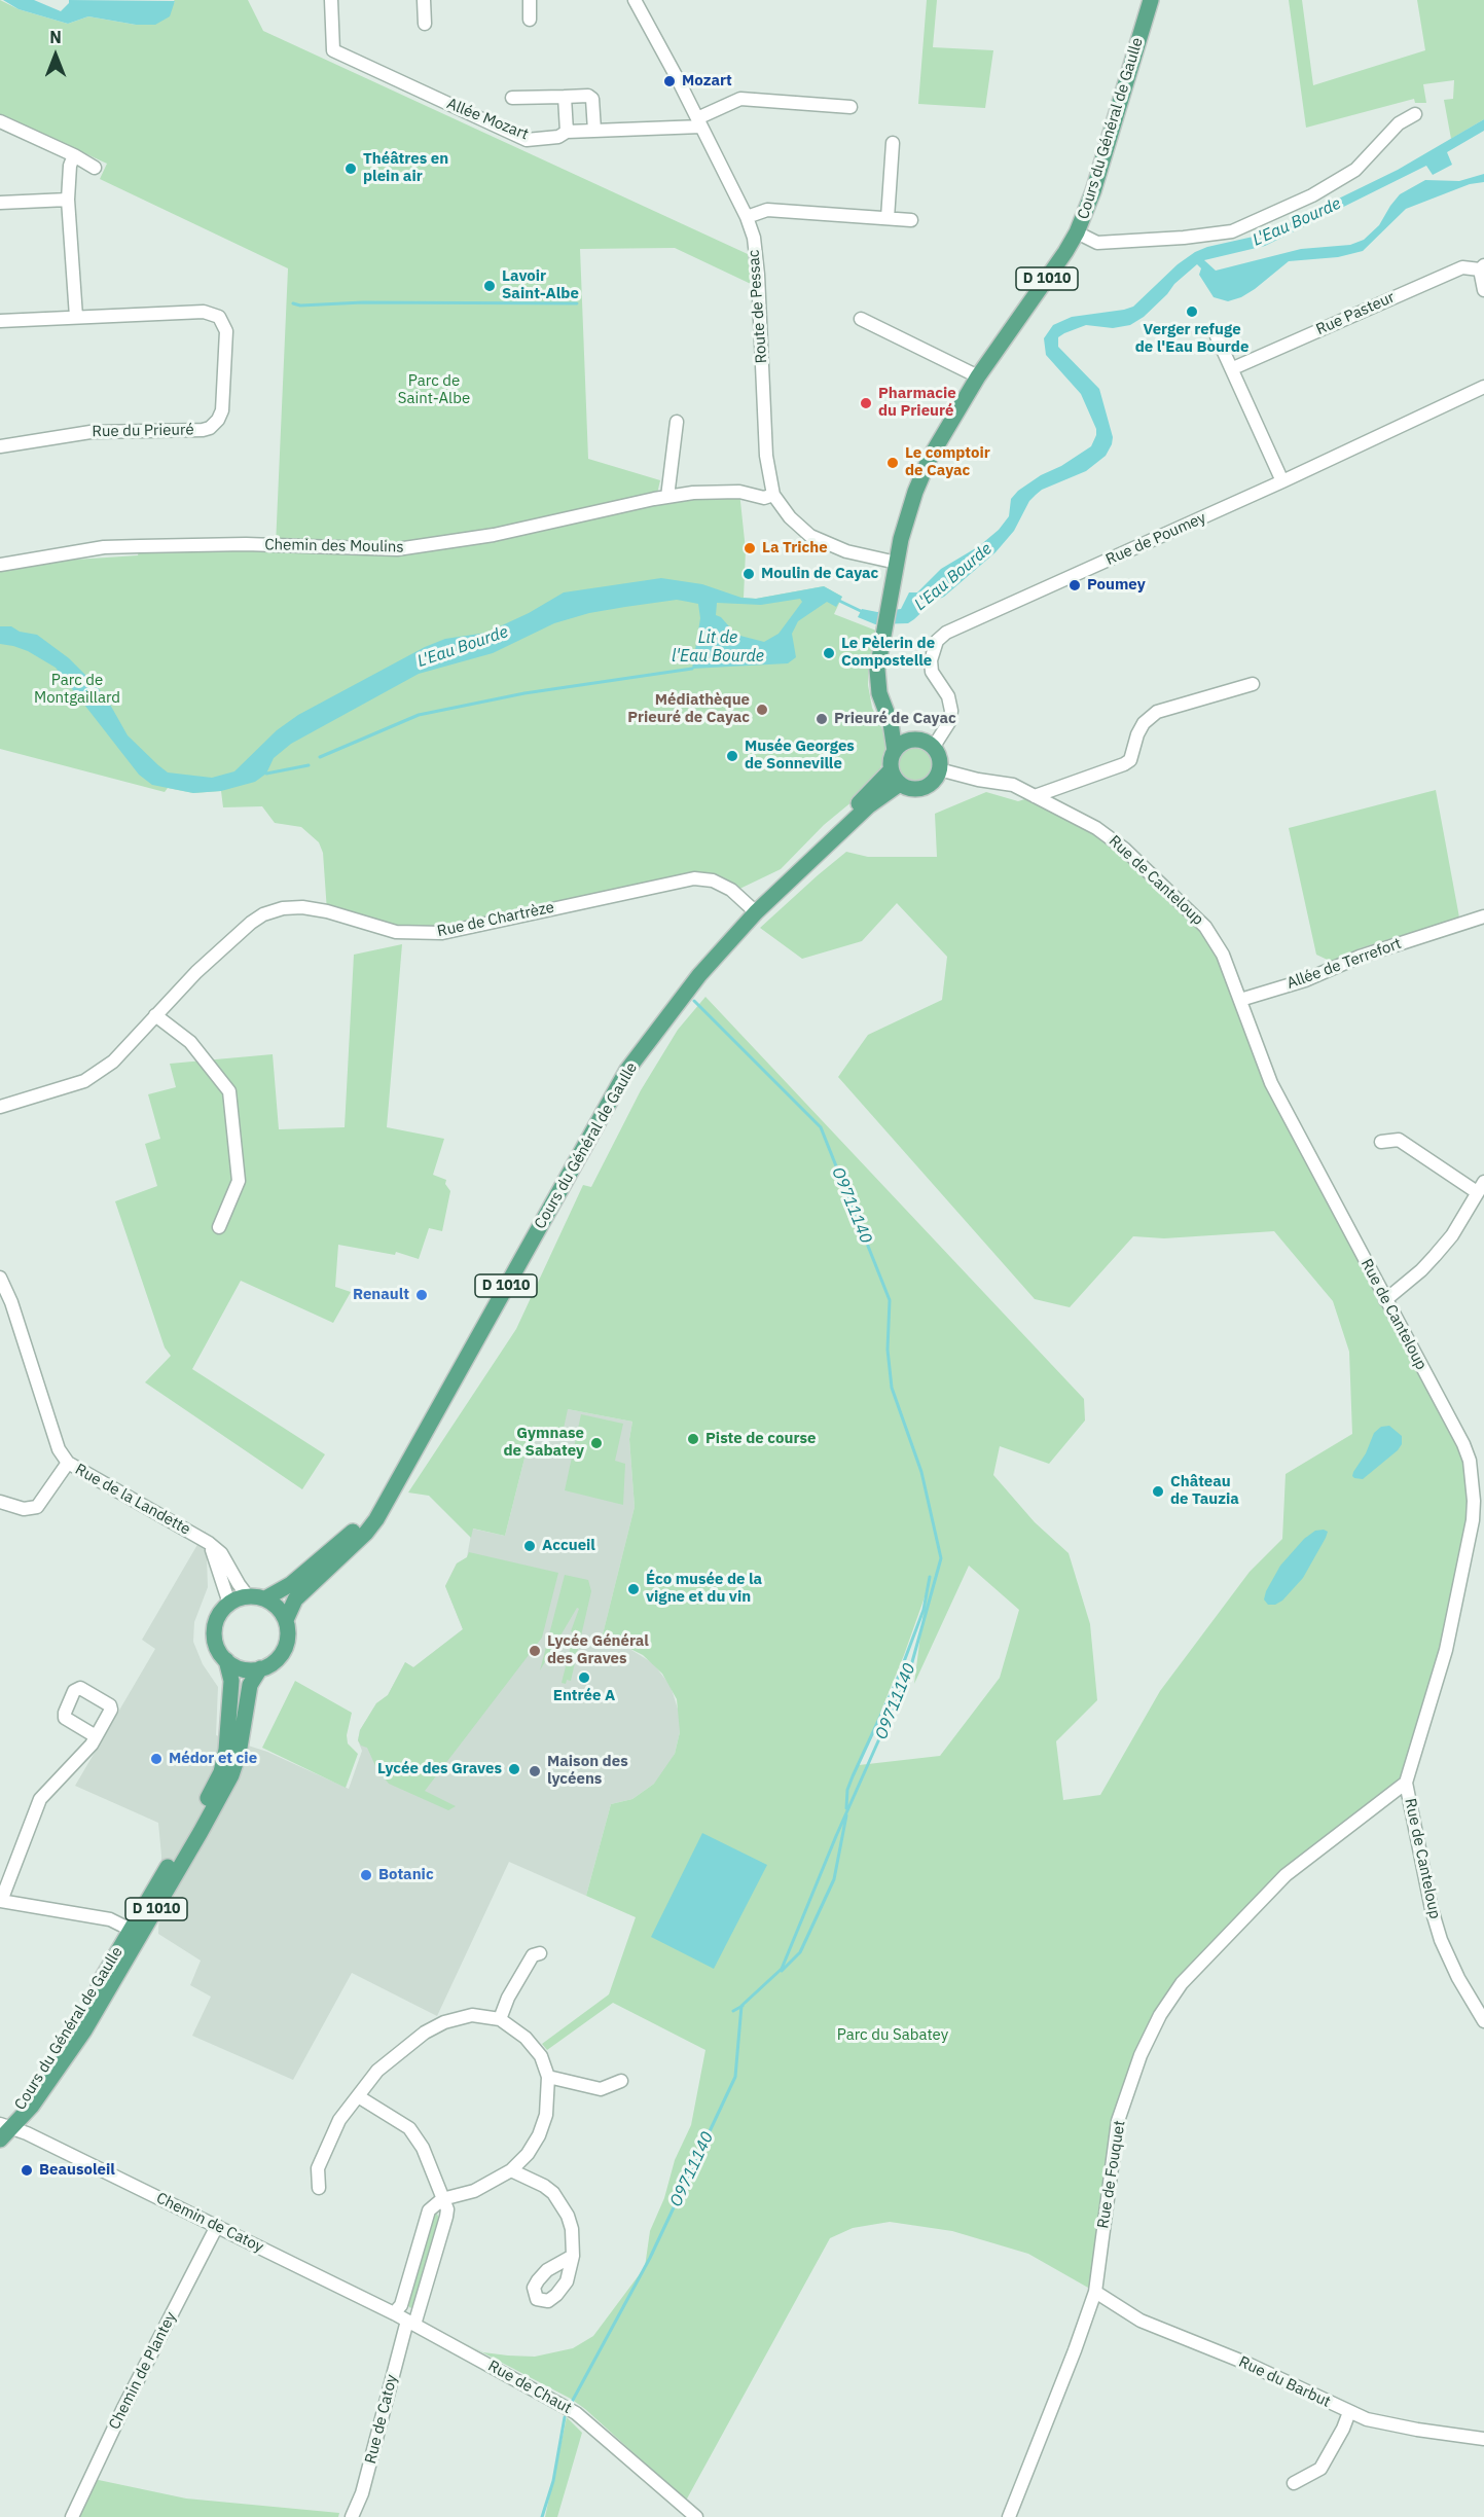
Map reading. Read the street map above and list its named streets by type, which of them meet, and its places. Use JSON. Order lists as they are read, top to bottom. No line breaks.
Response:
{"streets":{"main road":["Cours du Général de Gaulle","D 1010"],"street":["Allée Mozart","Route de Pessac","Rue Pasteur","Rue du Prieuré","Rue de Poumey","Chemin des Moulins","Rue de Canteloup","Rue de Chartrèze","Allée de Terrefort","Rue de la Landette","Rue de Fouquet","Chemin de Catoy","Chemin de Plantey","Rue du Barbut","Rue de Chaut","Rue de Catoy"]},"crossings":[["Allée Mozart","Route de Pessac"],["Cours du Général de Gaulle","D 1010"],["Cours du Général de Gaulle","Route de Pessac"],["Cours du Général de Gaulle","Rue de Chartrèze"],["Cours du Général de Gaulle","Rue de la Landette"],["Cours du Général de Gaulle","Chemin de Catoy"],["D 1010","Rue de Poumey"],["D 1010","Rue de Canteloup"],["D 1010","Rue de Chartrèze"],["Route de Pessac","Chemin des Moulins"],["Rue de Poumey","Rue de Canteloup"],["Rue de Canteloup","Allée de Terrefort"],["Rue de Canteloup","Rue de Fouquet"],["Rue de Fouquet","Rue du Barbut"],["Chemin de Catoy","Chemin de Plantey"],["Chemin de Catoy","Rue de Chaut"],["Chemin de Catoy","Rue de Catoy"],["Rue de Chaut","Rue de Catoy"]],"water":["L'Eau Bourde","Lit de l'Eau Bourde","O9711140"],"parks":["Parc de Saint-Albe","Parc de Montgaillard","Parc du Sabatey"],"places":["Mozart","Théâtres en plein air","Lavoir Saint-Albe","Verger refuge de l'Eau Bourde","Pharmacie du Prieuré","Le comptoir de Cayac","La Triche","Moulin de Cayac","Poumey","Le Pèlerin de Compostelle","Médiathèque Prieuré de Cayac","Prieuré de Cayac","Musée Georges de Sonneville","Renault","Piste de course","Gymnase de Sabatey","Château de Tauzia","Accueil","Éco musée de la vigne et du vin","Lycée Général des Graves","Entrée A","Médor et cie","Lycée des Graves","Maison des lycéens","Botanic","Beausoleil"],"north":"top"}
